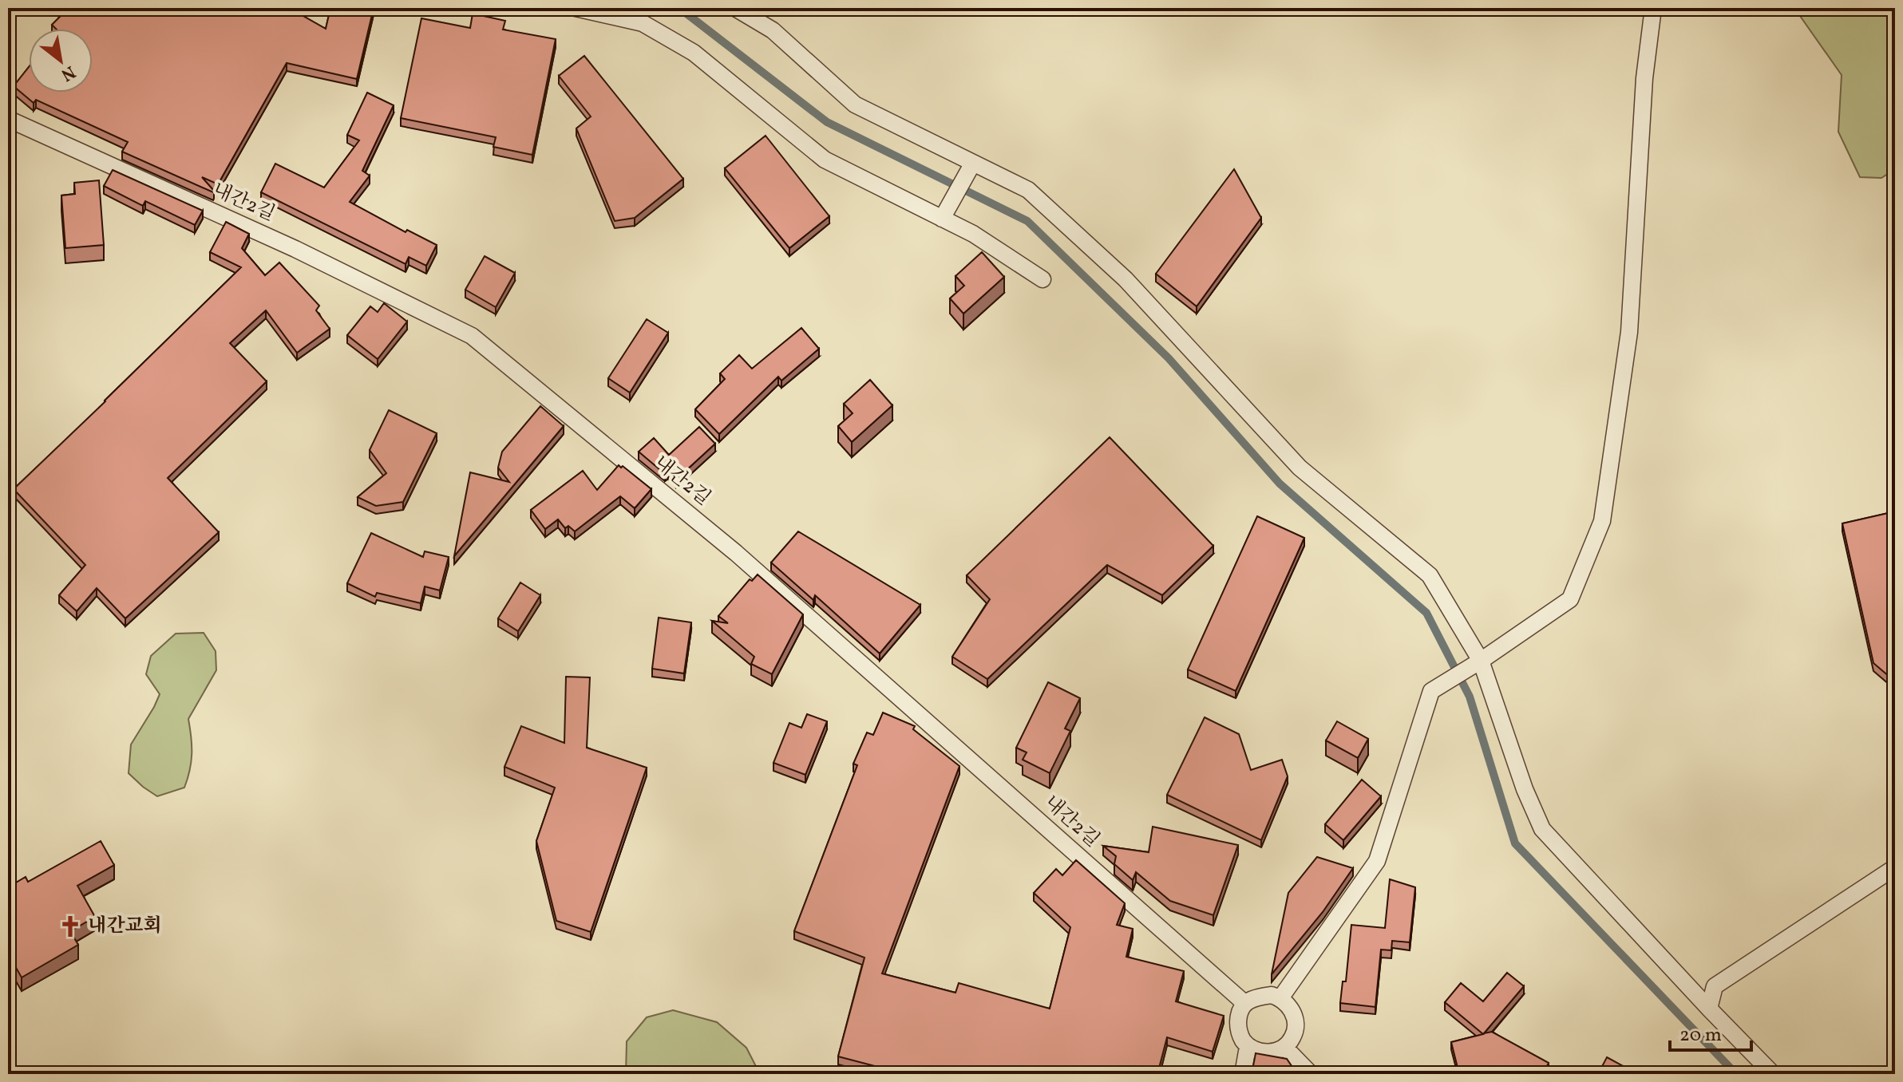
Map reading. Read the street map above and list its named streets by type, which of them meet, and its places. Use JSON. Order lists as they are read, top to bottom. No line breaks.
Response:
{"streets":{"lane":["내간2길"]},"places":{"church":["내간교회"]},"scale_bar":"20 m","north":"bottom right"}
